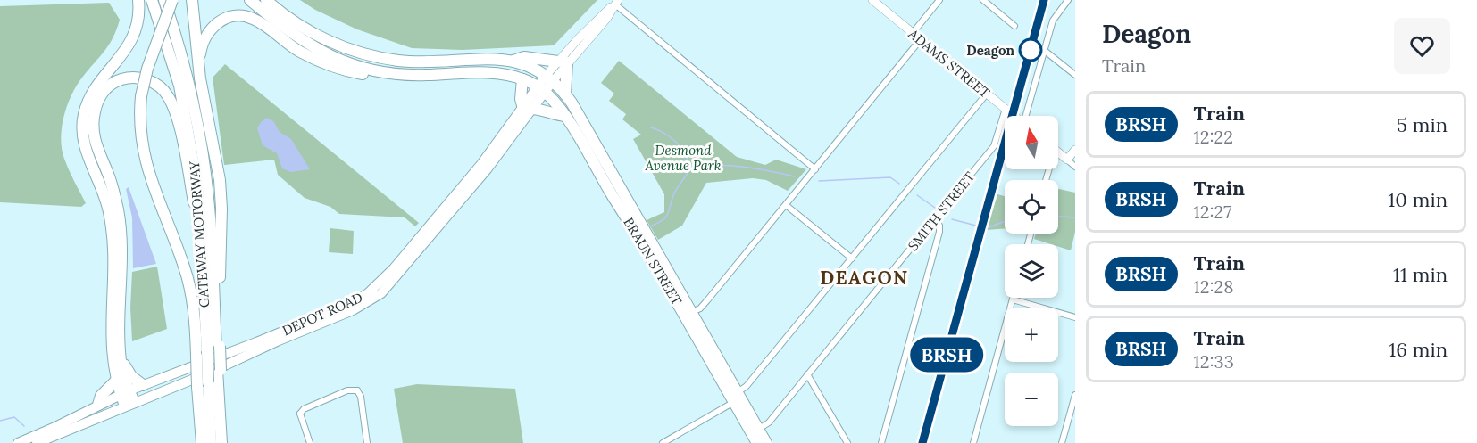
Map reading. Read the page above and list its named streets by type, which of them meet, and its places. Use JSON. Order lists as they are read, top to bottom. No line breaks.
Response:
{"streets":{"highway":["GATEWAY MOTORWAY","BRAUN STREET"],"main road":["DEPOT ROAD"],"street":["ADAMS STREET","SMITH STREET"]},"crossings":[["ADAMS STREET","SMITH STREET"],["SMITH STREET","BRAUN STREET"],["BRAUN STREET","DEPOT ROAD"]],"districts":["DEAGON"],"parks":["Desmond Avenue Park"],"places":["Deagon"],"north":"top","page":{"on_map":"BRSH","heading":["Deagon","Train"],"list":[{"mark":"BRSH","name":"Train","note":"12:22","value":"5 min"},{"mark":"BRSH","name":"Train","note":"12:27","value":"10 min"},{"mark":"BRSH","name":"Train","note":"12:28","value":"11 min"},{"mark":"BRSH","name":"Train","note":"12:33","value":"16 min"}],"map_buttons":["+","−"]}}
